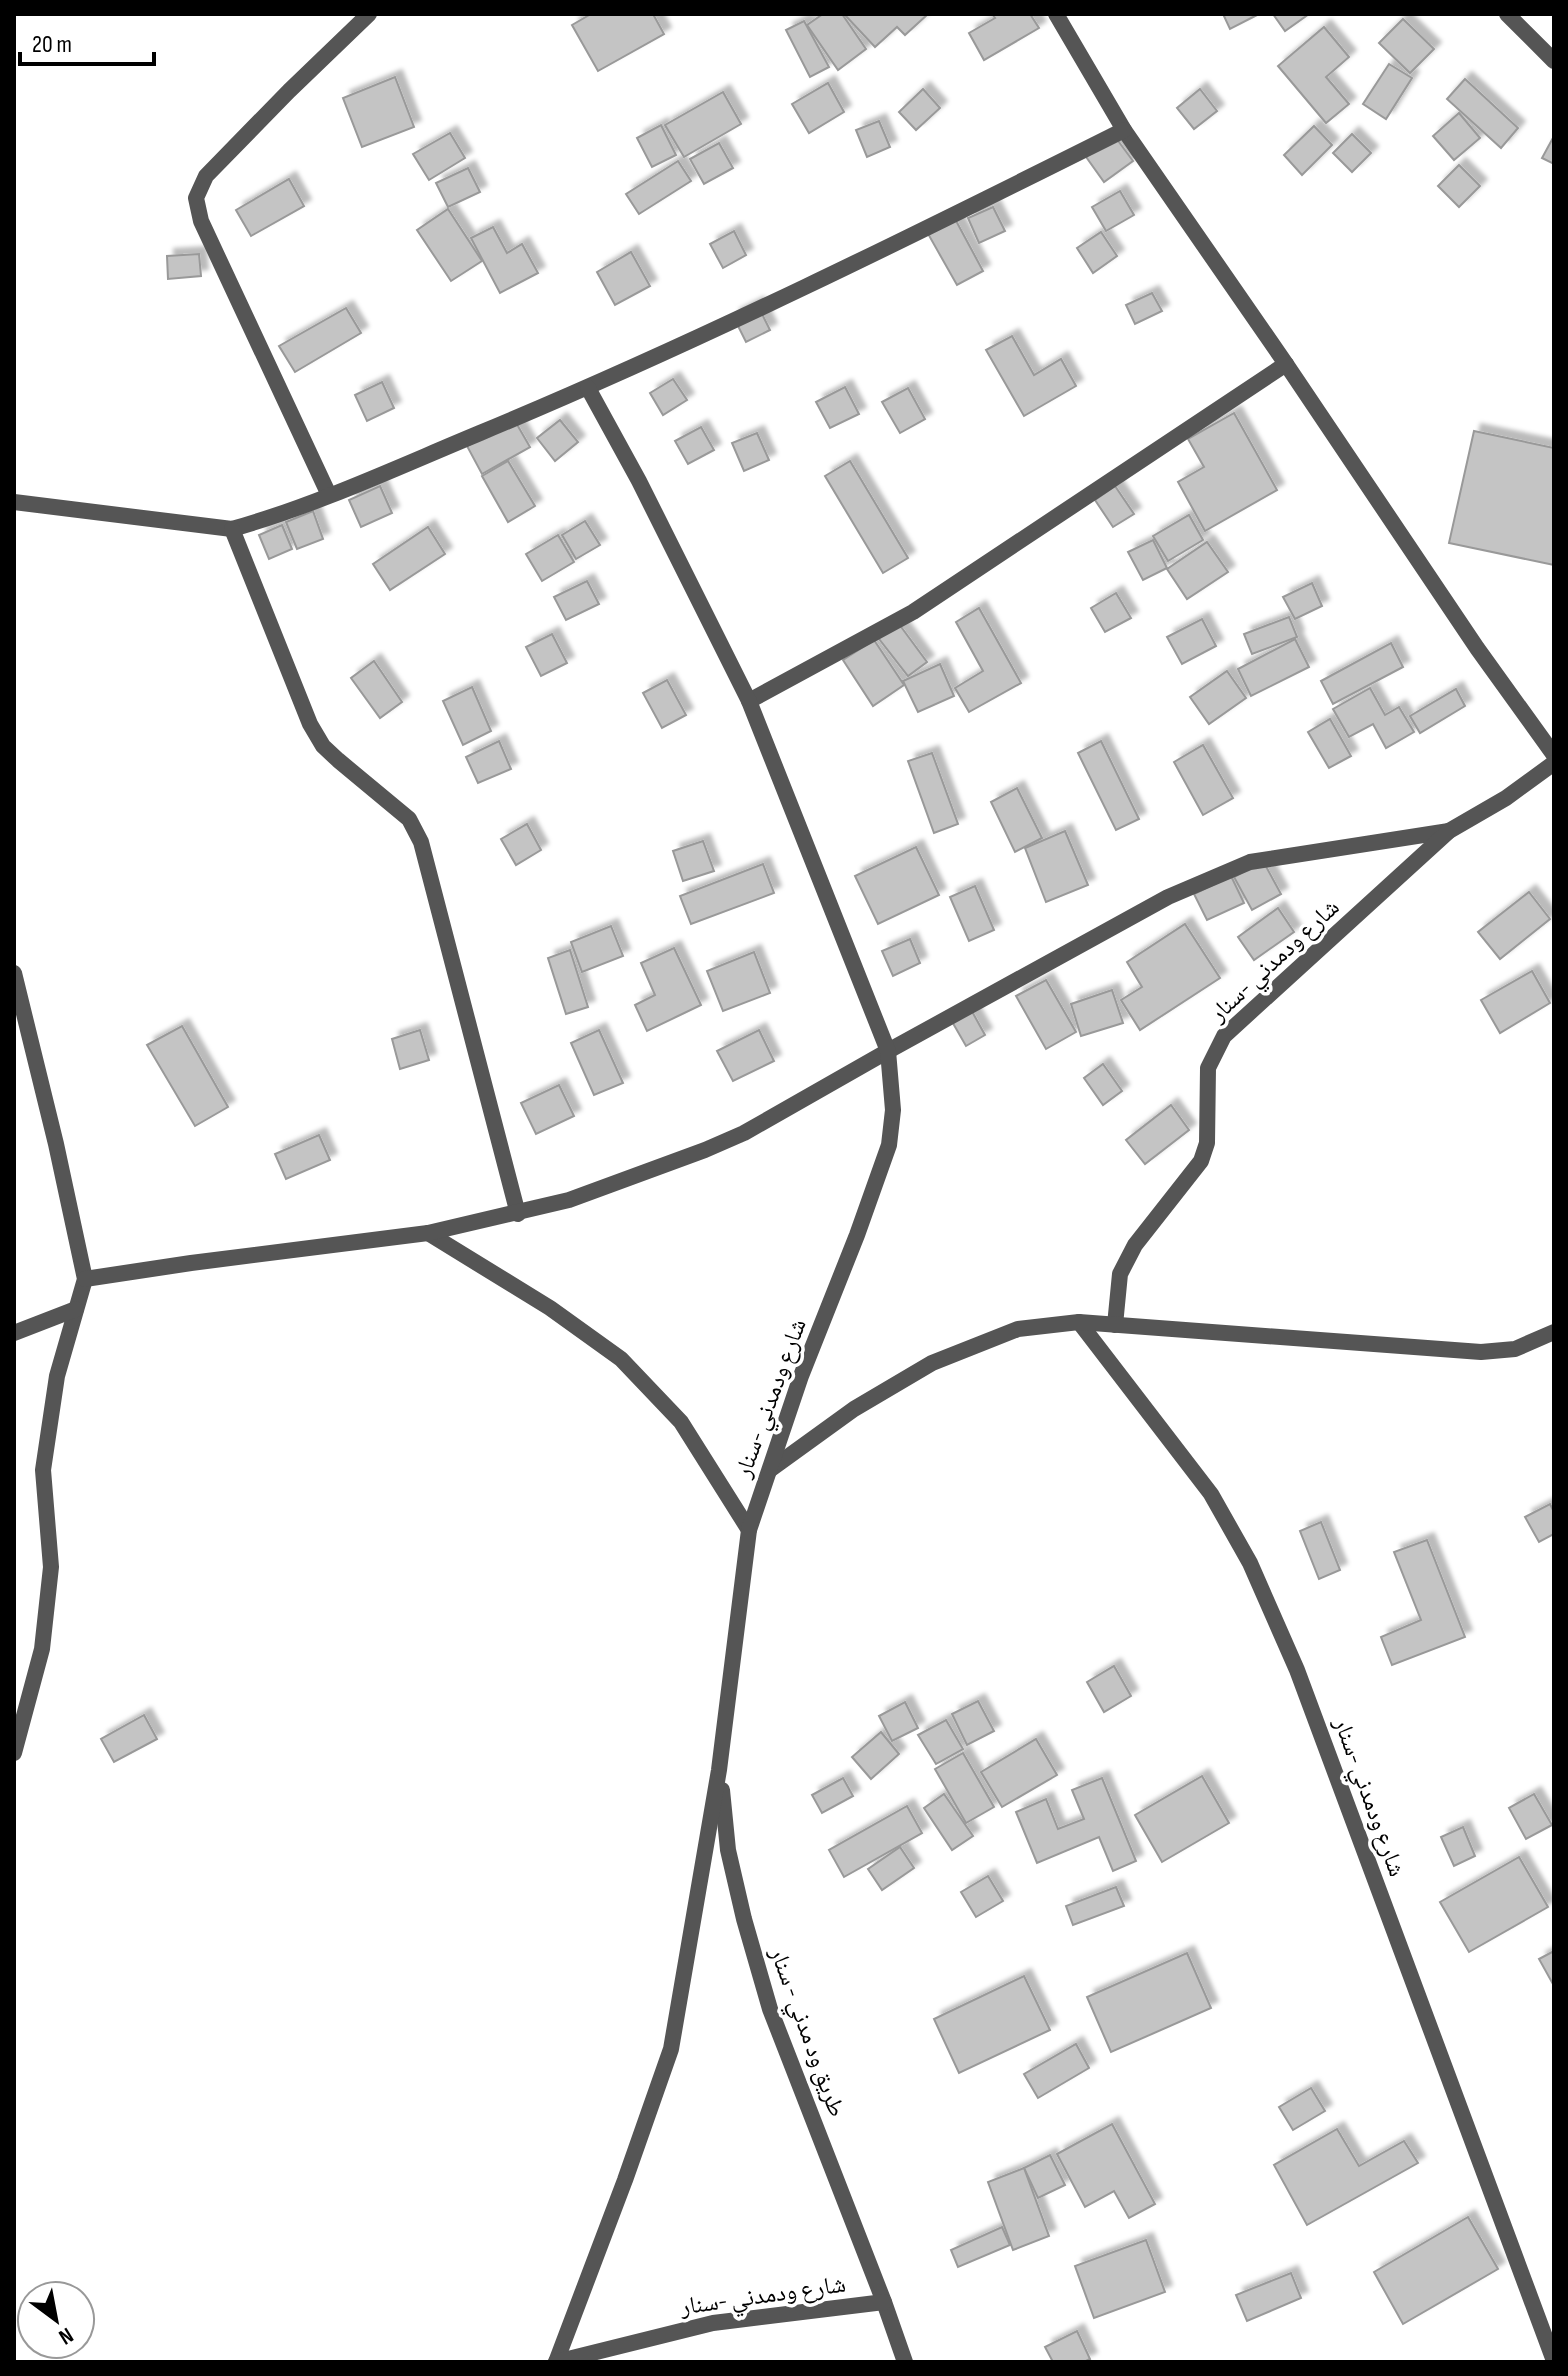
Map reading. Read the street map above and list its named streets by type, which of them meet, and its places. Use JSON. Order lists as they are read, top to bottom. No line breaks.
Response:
{"streets":{"street":["شارع ودمدني -سنار","طريق ود مدني - سنار"]},"crossings":[["شارع ودمدني -سنار","طريق ود مدني - سنار"]],"scale_bar":"20 m","north":"bottom right"}
